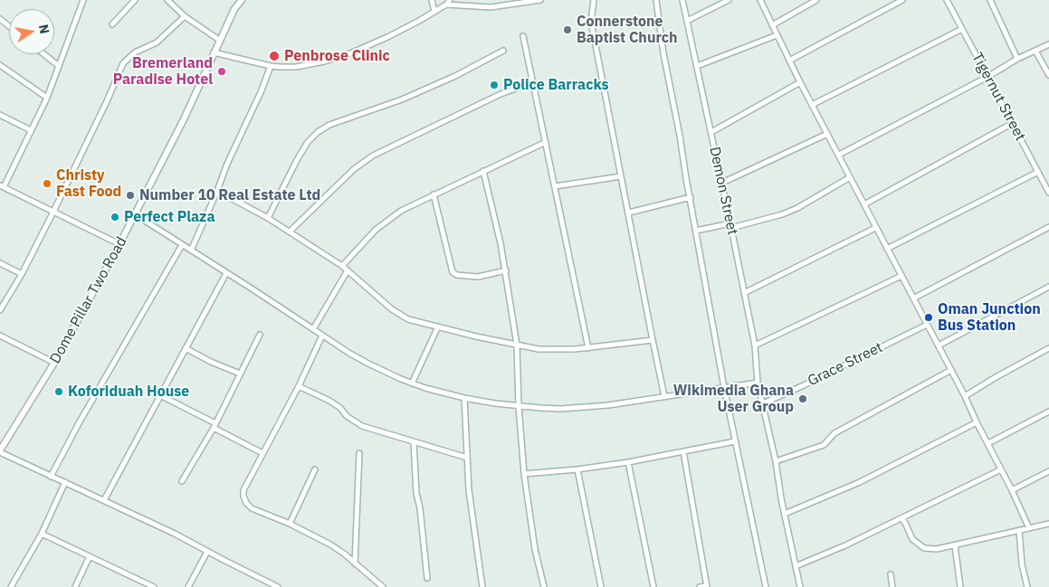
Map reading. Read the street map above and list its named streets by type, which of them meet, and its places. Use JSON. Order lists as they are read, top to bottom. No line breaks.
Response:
{"streets":{"street":["Tigernut Street","Demon Street","Dome Pillar Two Road","Grace Street"]},"crossings":[["Demon Street","Grace Street"]],"places":["Connerstone Baptist Church","Penbrose Clinic","Bremerland Paradise Hotel","Police Barracks","Christy Fast Food","Number 10 Real Estate Ltd","Perfect Plaza","Oman Junction Bus Station","Koforiduah House","Wikimedia Ghana User Group"],"north":"right"}
